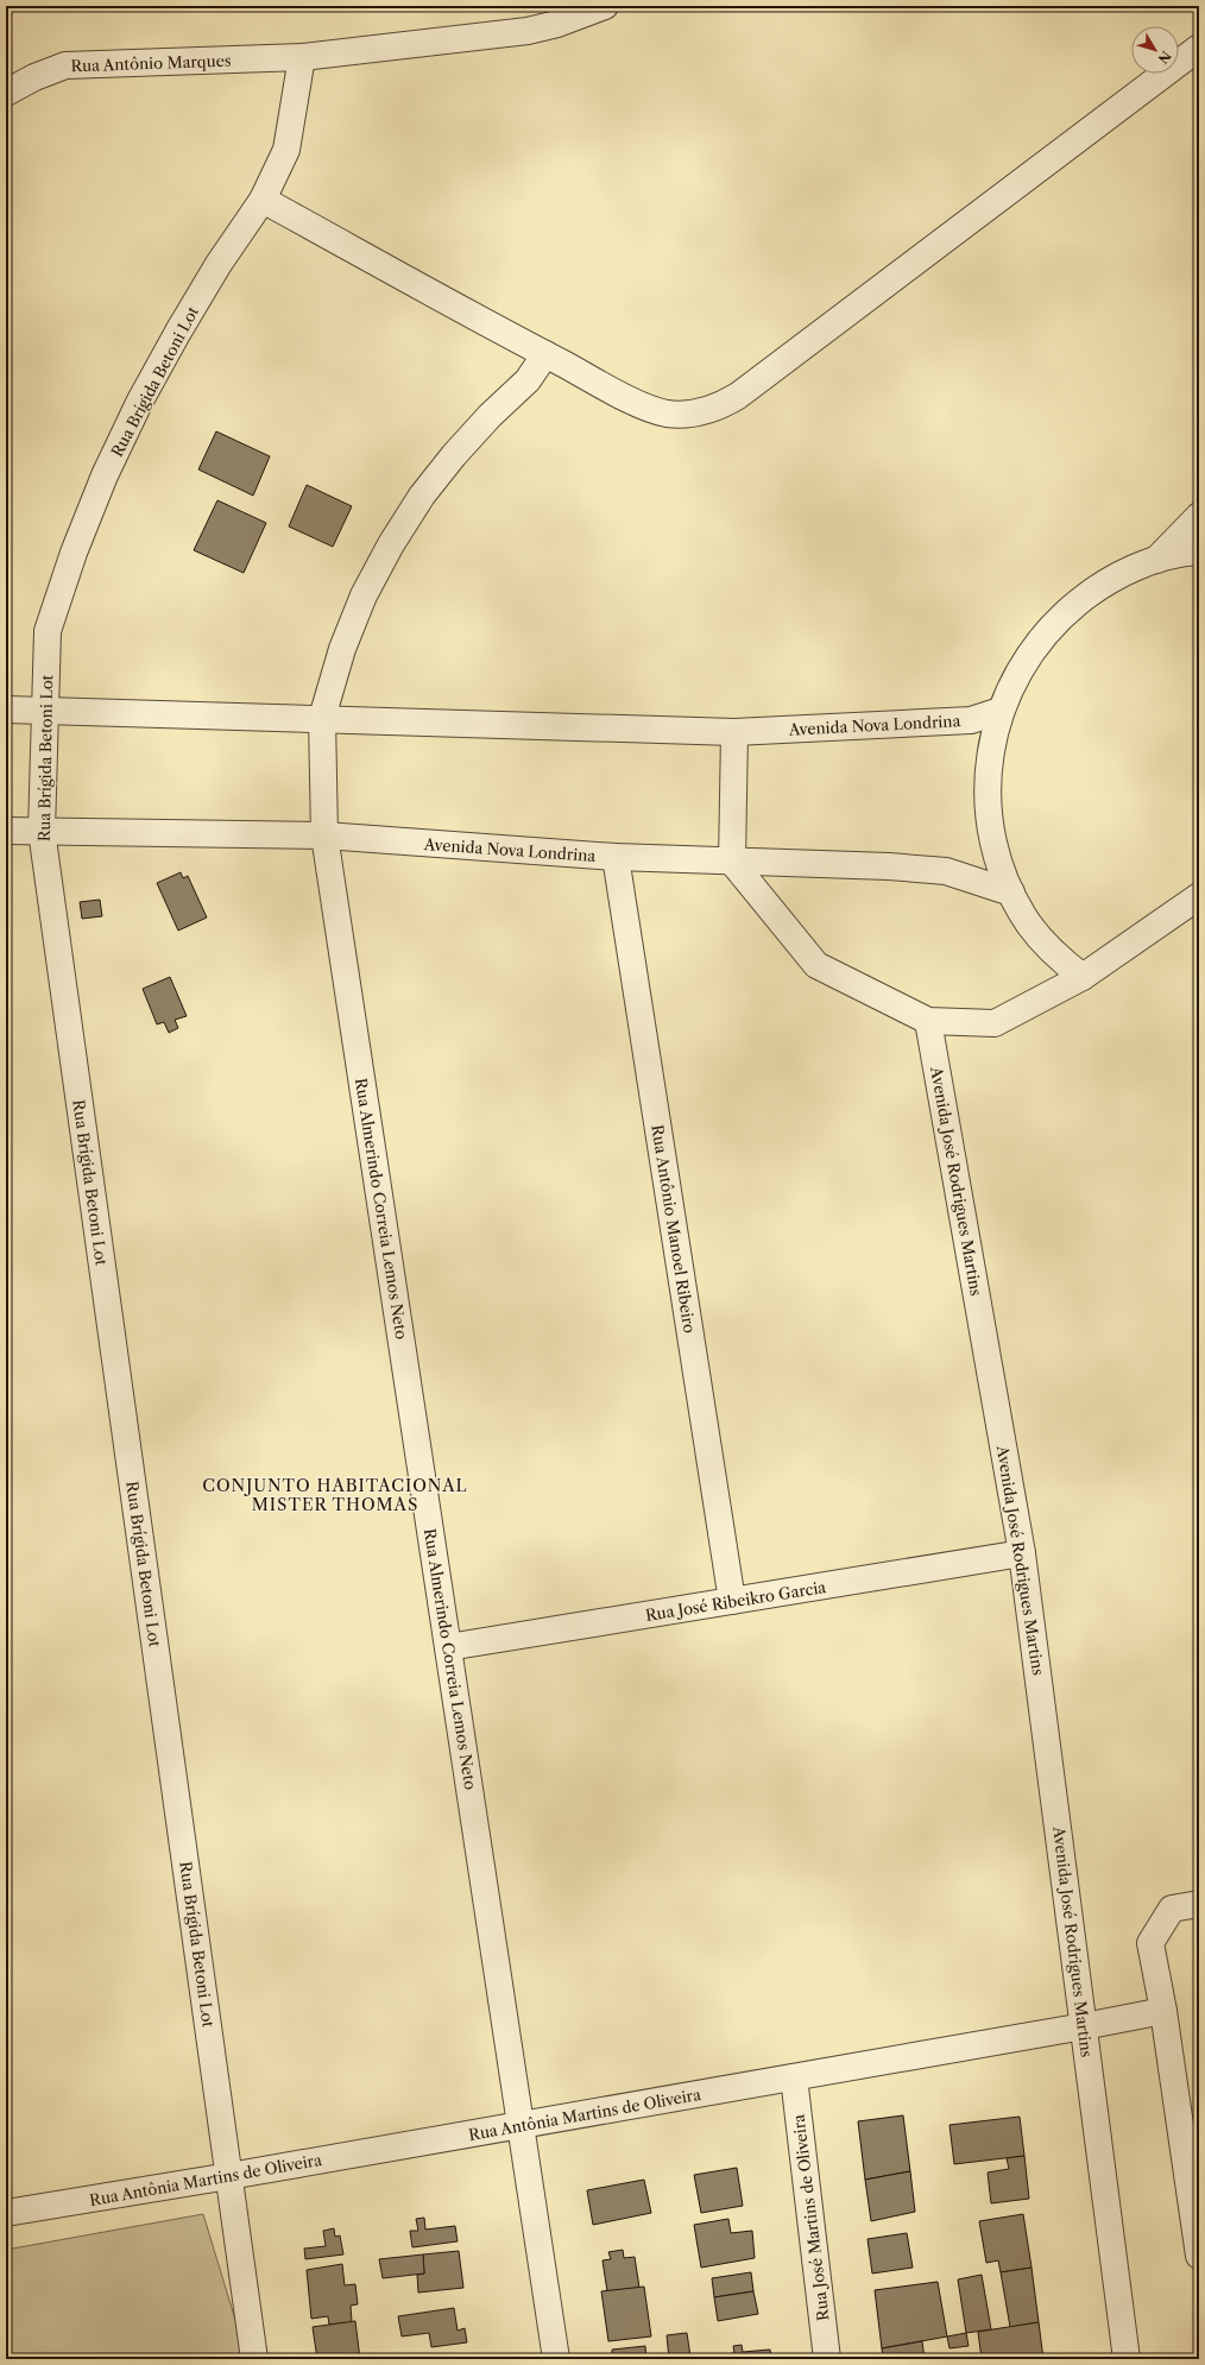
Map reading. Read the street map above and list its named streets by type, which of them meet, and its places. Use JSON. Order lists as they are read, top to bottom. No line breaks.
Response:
{"streets":{"street":["Rua Antônio Marques","Rua Brígida Betoni Lot","Avenida Nova Londrina","Avenida José Rodrigues Martins","Rua Almerindo Correia Lemos Neto","Rua Antônio Manoel Ribeiro","Rua José Ribeikro Garcia","Rua Antônia Martins de Oliveira","Rua José Martins de Oliveira"]},"crossings":[["Rua Antônio Marques","Rua Brígida Betoni Lot"],["Rua Brígida Betoni Lot","Avenida Nova Londrina"],["Rua Brígida Betoni Lot","Rua Antônia Martins de Oliveira"],["Avenida Nova Londrina","Rua Almerindo Correia Lemos Neto"],["Avenida Nova Londrina","Rua Antônio Manoel Ribeiro"],["Avenida José Rodrigues Martins","Rua José Ribeikro Garcia"],["Avenida José Rodrigues Martins","Rua Antônia Martins de Oliveira"],["Rua Almerindo Correia Lemos Neto","Rua José Ribeikro Garcia"],["Rua Almerindo Correia Lemos Neto","Rua Antônia Martins de Oliveira"],["Rua Antônio Manoel Ribeiro","Rua José Ribeikro Garcia"],["Rua Antônia Martins de Oliveira","Rua José Martins de Oliveira"]],"districts":["CONJUNTO HABITACIONAL MISTER THOMAS"],"north":"bottom right"}
